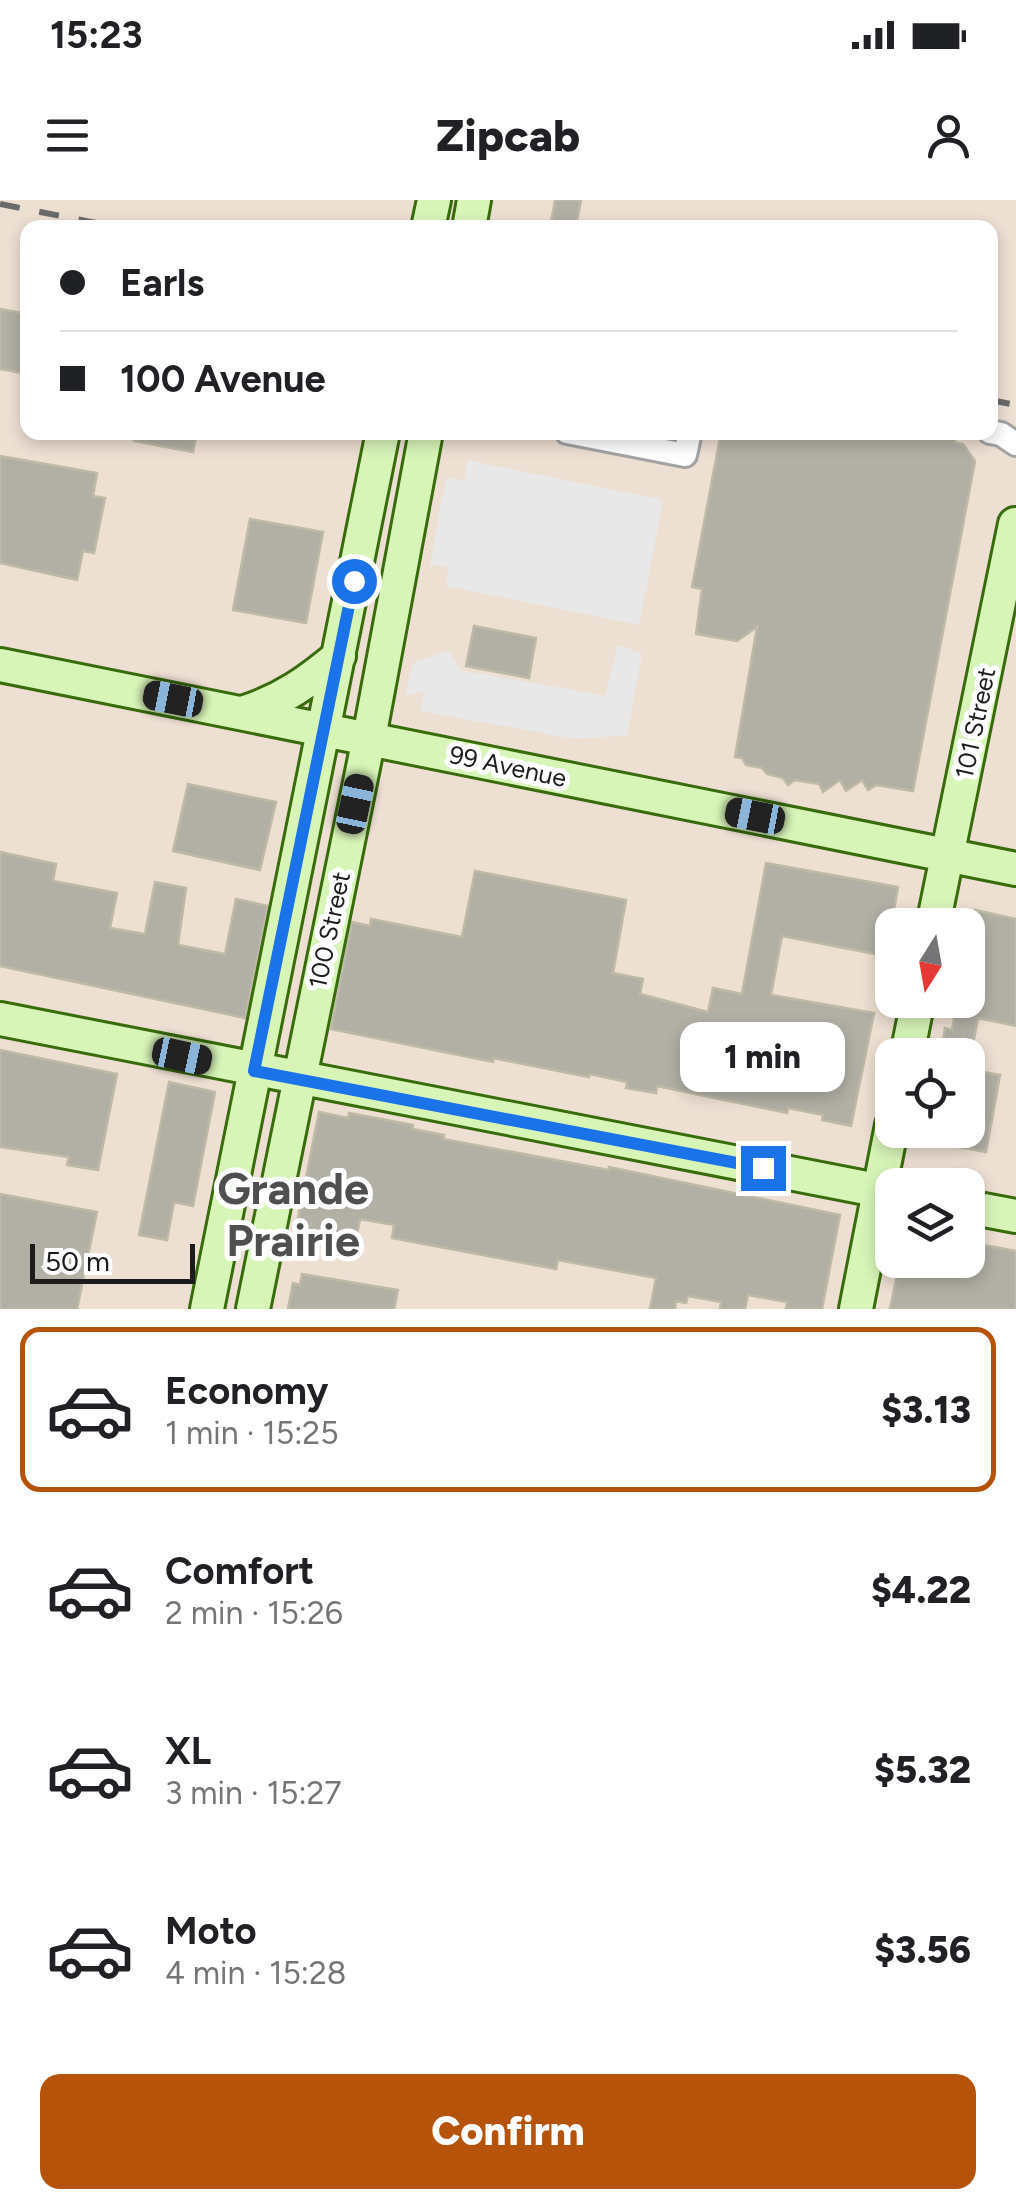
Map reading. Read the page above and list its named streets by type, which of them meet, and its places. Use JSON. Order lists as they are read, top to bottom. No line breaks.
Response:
{"streets":{"main road":["101 Street","99 Avenue","100 Street"]},"crossings":[["101 Street","99 Avenue"],["99 Avenue","100 Street"]],"districts":["Grande Prairie"],"scale_bar":"50 m","north":"bottom","page":{"status":"15:23","header":"Zipcab","banner":["Earls","100 Avenue"],"bubble":"1 min","scale":"50 m","list":[{"name":"Economy","note":"1 min · 15:25","value":"$3.13"},{"name":"Comfort","note":"2 min · 15:26","value":"$4.22"},{"name":"XL","note":"3 min · 15:27","value":"$5.32"},{"name":"Moto","note":"4 min · 15:28","value":"$3.56"}],"buttons":"Confirm"}}
